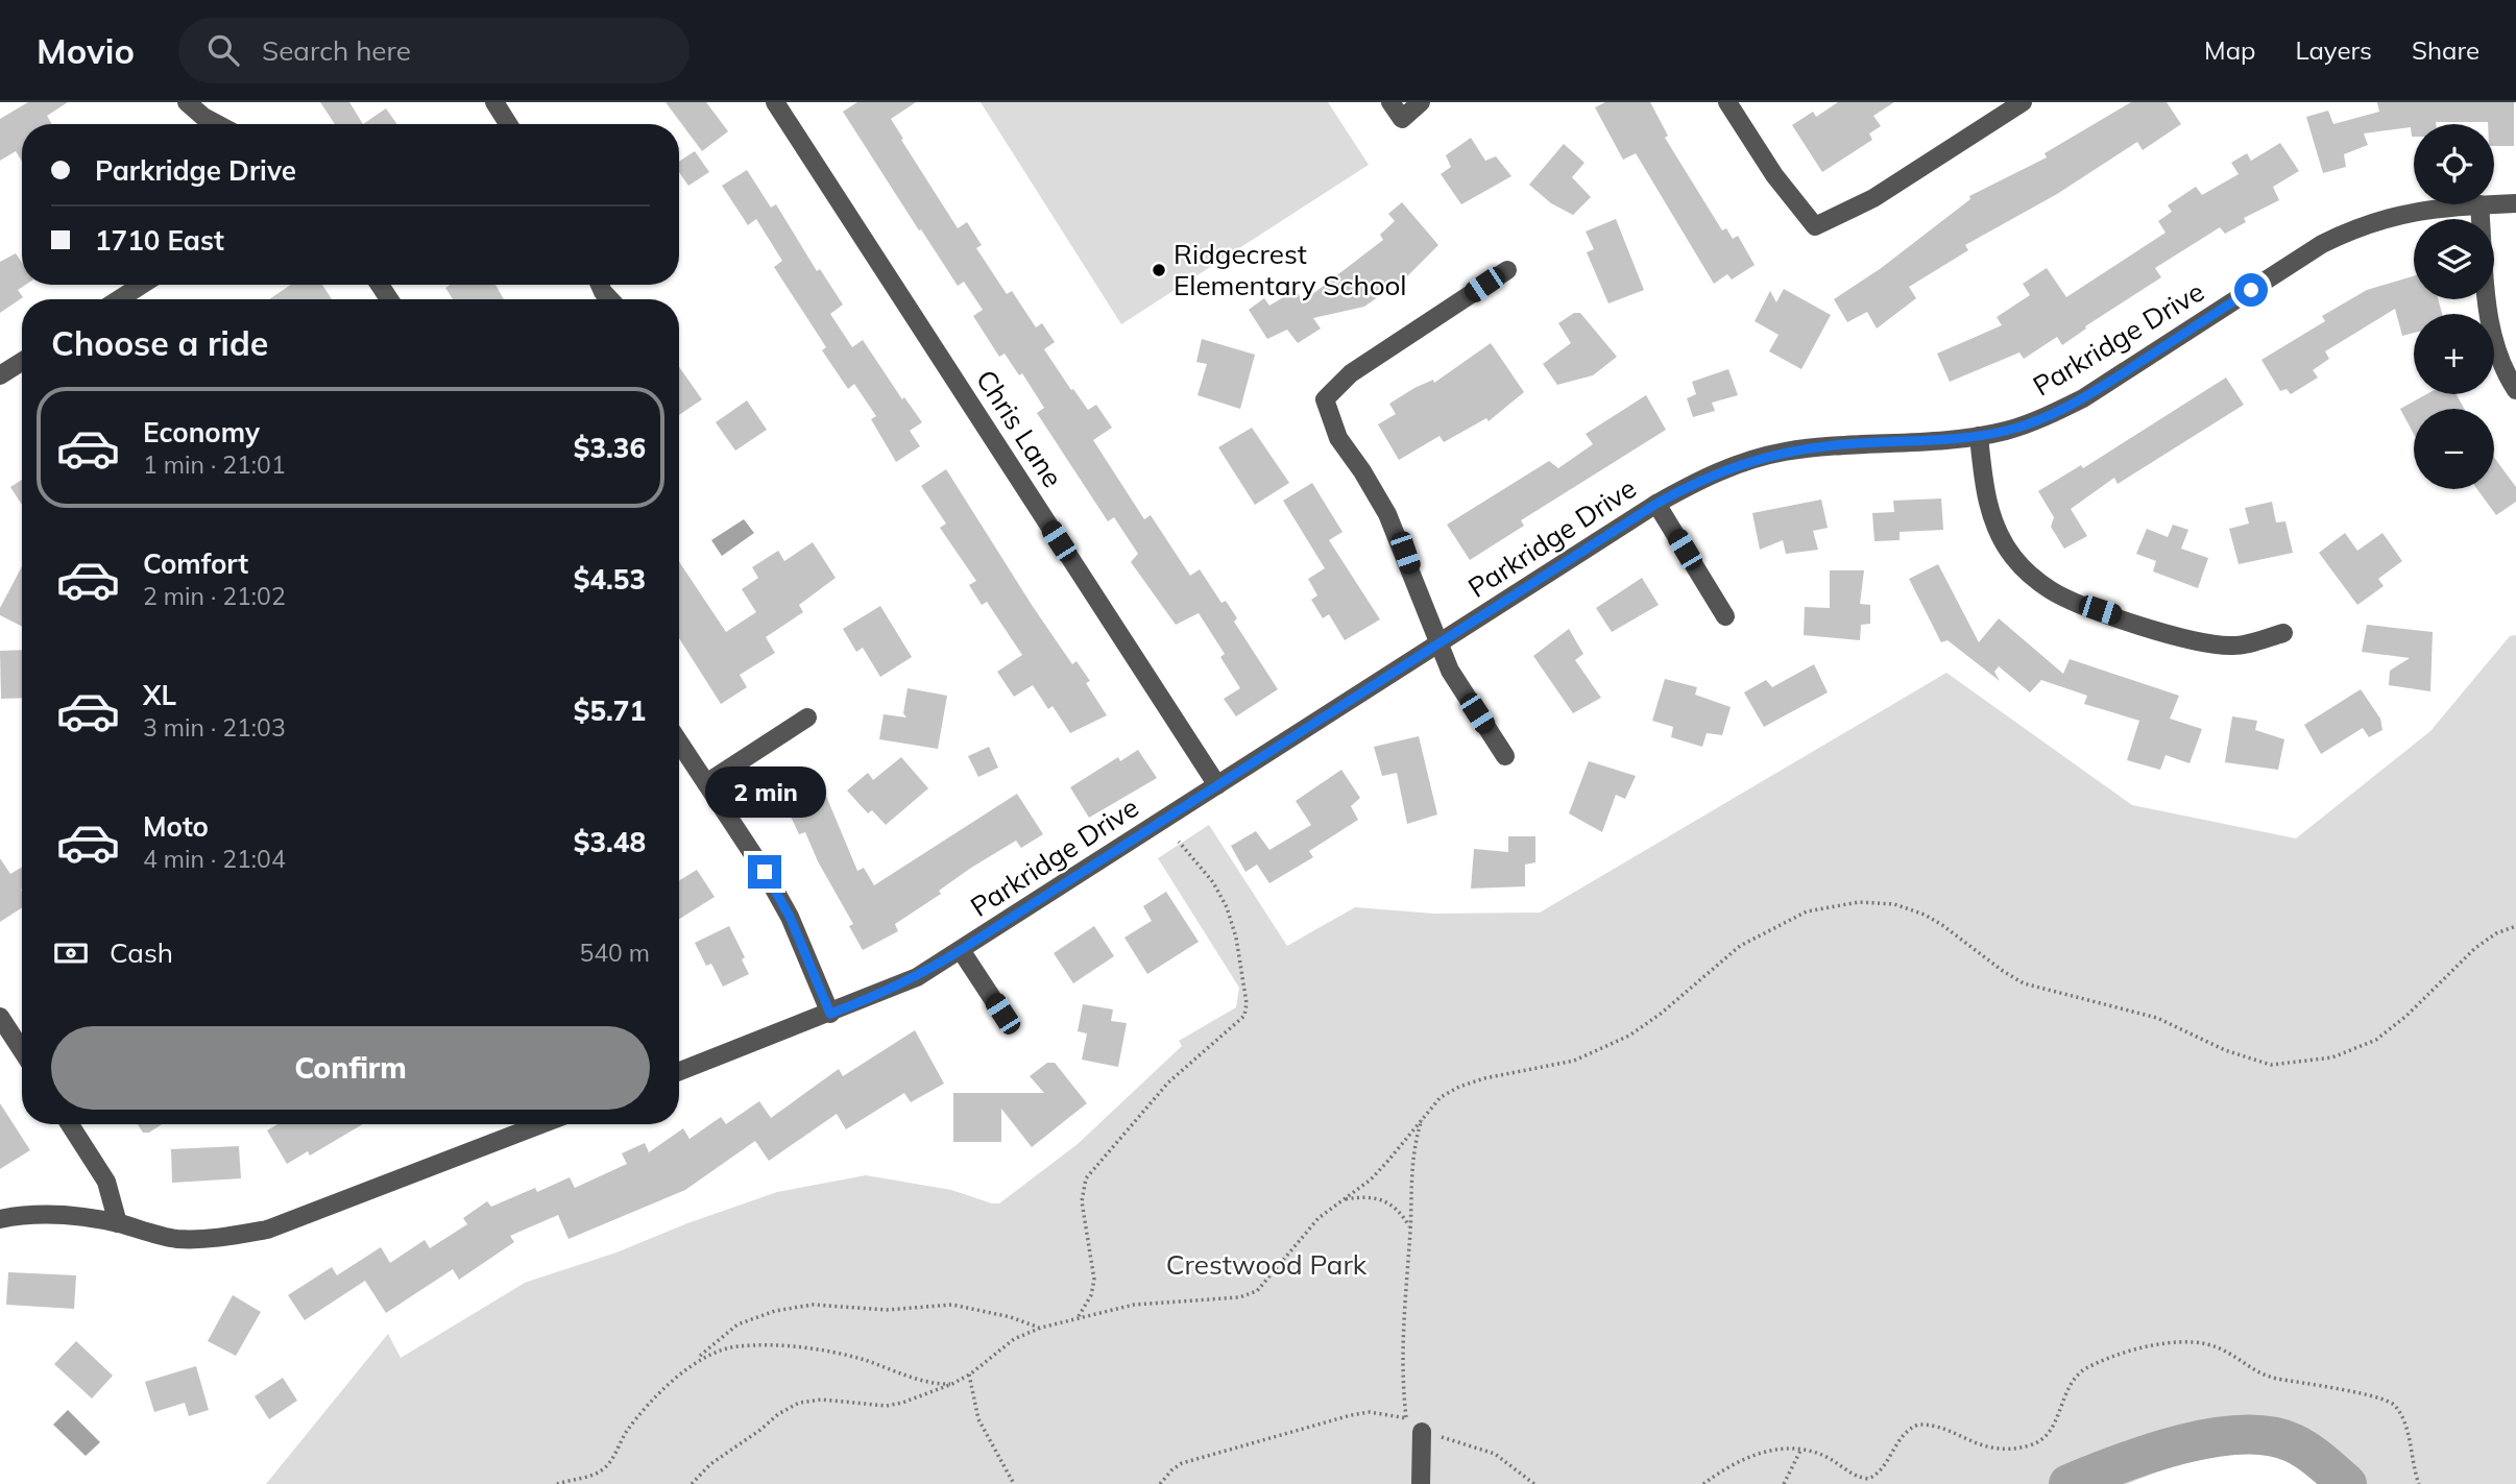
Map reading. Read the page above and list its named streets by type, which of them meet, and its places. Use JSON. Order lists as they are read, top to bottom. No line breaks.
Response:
{"streets":{"street":["Parkridge Drive","Chris Lane"]},"crossings":[["Parkridge Drive","Chris Lane"]],"parks":["Crestwood Park"],"places":["Ridgecrest Elementary School"],"page":{"header":"Movio","search":"Search here","nav":["Map","Layers","Share"],"map_buttons":["+","−"],"banner":["Parkridge Drive","1710 East"],"heading":"Choose a ride","list":[{"name":"Economy","note":"1 min · 21:01","value":"$3.36"},{"name":"Comfort","note":"2 min · 21:02","value":"$4.53"},{"name":"XL","note":"3 min · 21:03","value":"$5.71"},{"name":"Moto","note":"4 min · 21:04","value":"$3.48"}],"bubble":"2 min","pay":["Cash","540 m"],"buttons":"Confirm"}}
